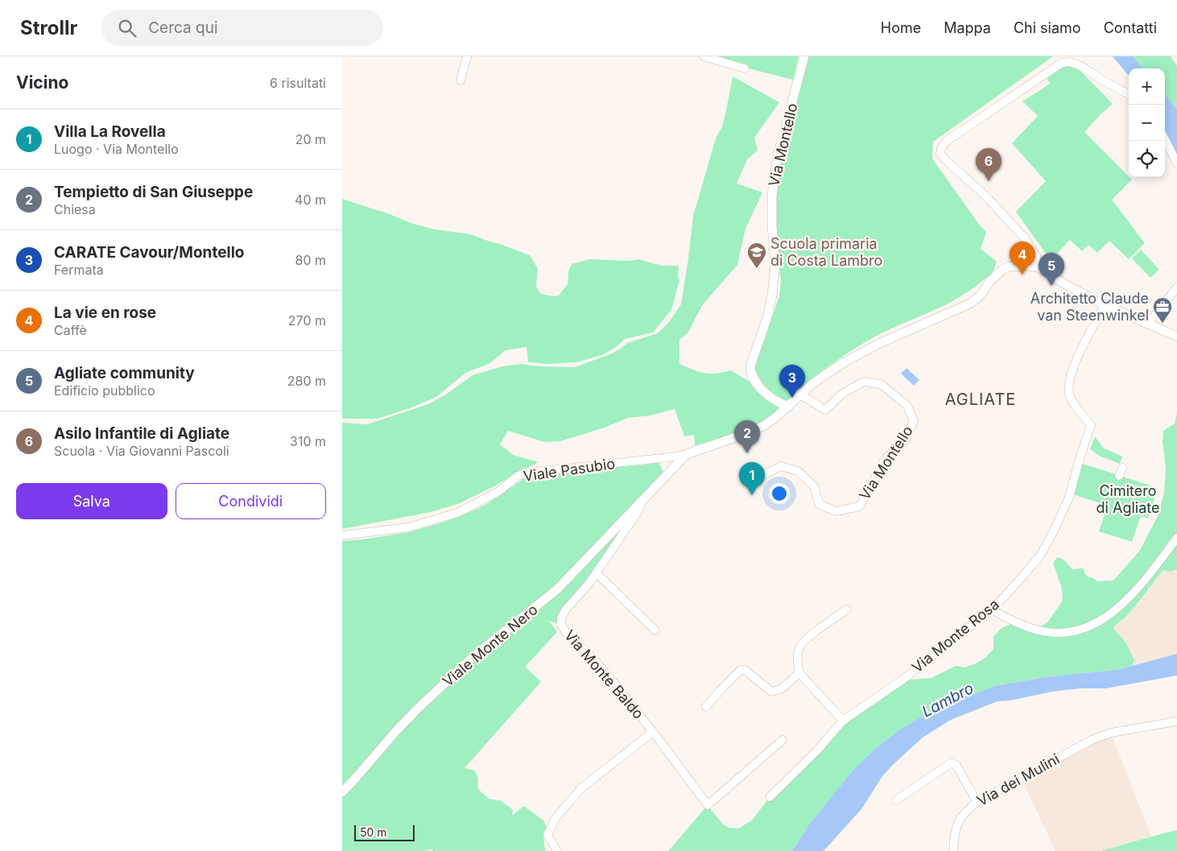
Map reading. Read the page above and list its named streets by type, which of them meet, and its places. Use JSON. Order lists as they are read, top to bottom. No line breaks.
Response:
{"streets":{"street":["Via Montello","Viale Pasubio","Via Monte Rosa","Viale Monte Nero","Via Monte Baldo","Via dei Mulini"]},"crossings":[["Viale Pasubio","Viale Monte Nero"],["Viale Monte Nero","Via Monte Baldo"]],"districts":["AGLIATE"],"water":["Lambro"],"parks":["Cimitero di Agliate"],"places":{"school or university":["Scuola primaria di Costa Lambro"],"office":["Architetto Claude van Steenwinkel"]},"scale_bar":"50 m","page":{"header":"Strollr","search":"Cerca qui","nav":["Home","Mappa","Chi siamo","Contatti"],"heading":["Vicino","6 risultati"],"map_buttons":["+","−"],"list":[{"mark":"1","name":"Villa La Rovella","note":"Luogo · Via Montello","value":"20 m"},{"mark":"2","name":"Tempietto di San Giuseppe","note":"Chiesa","value":"40 m"},{"mark":"3","name":"CARATE Cavour/Montello","note":"Fermata","value":"80 m"},{"mark":"4","name":"La vie en rose","note":"Caffè","value":"270 m"},{"mark":"5","name":"Agliate community","note":"Edificio pubblico","value":"280 m"},{"mark":"6","name":"Asilo Infantile di Agliate","note":"Scuola · Via Giovanni Pascoli","value":"310 m"}],"pins":["6","4","5","3","2","1"],"buttons":["Salva","Condividi"],"scale":"50 m"}}
